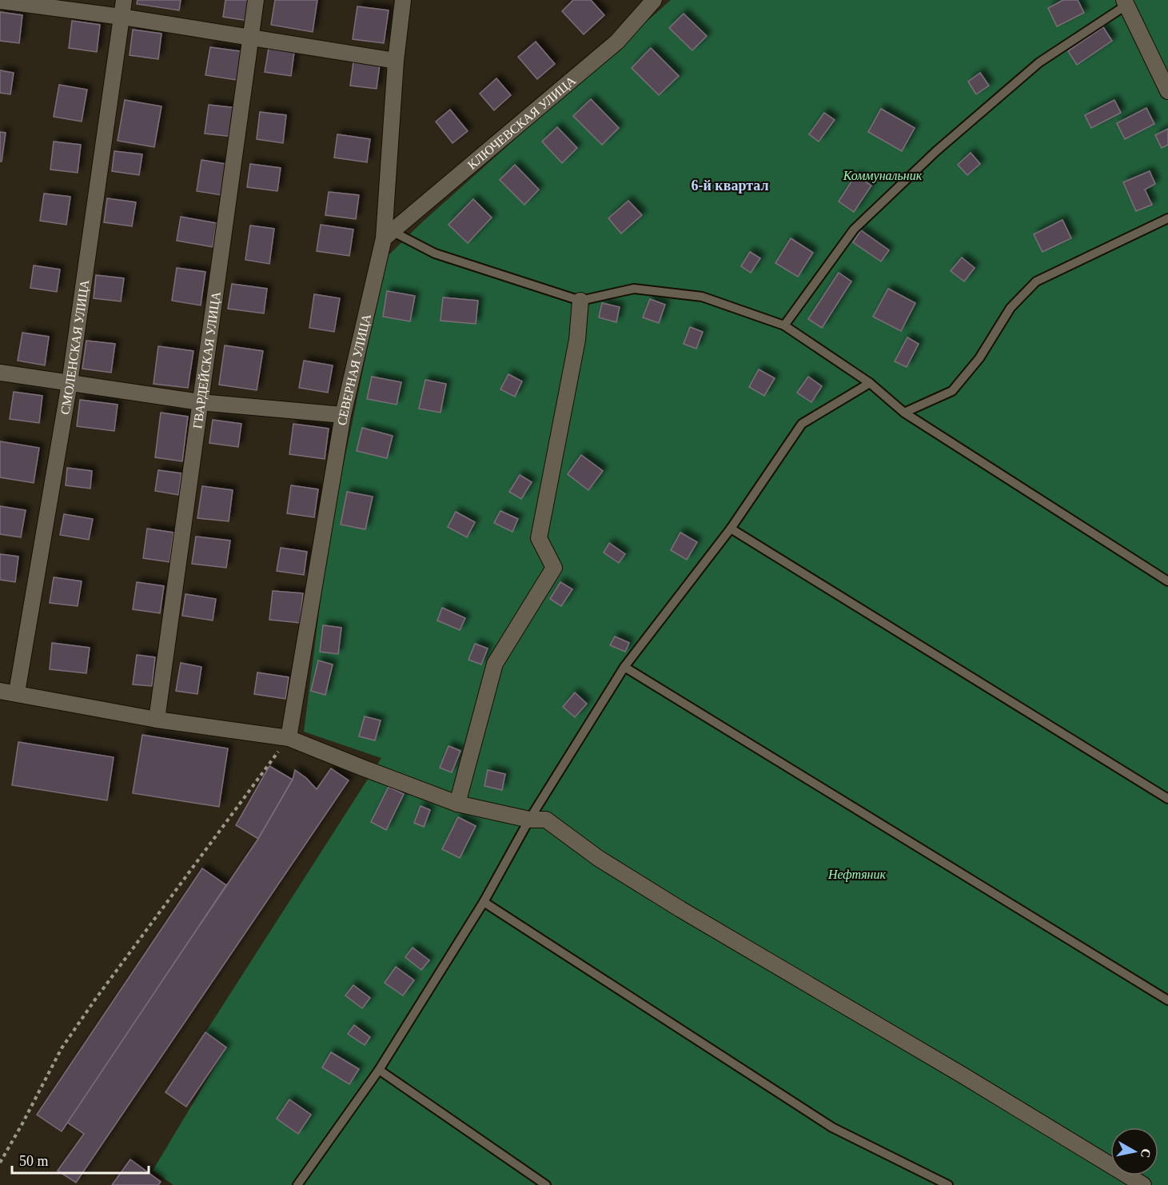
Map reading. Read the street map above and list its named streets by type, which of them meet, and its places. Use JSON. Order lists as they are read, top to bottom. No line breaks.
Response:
{"streets":{"street":["КЛЮЧЕВСКАЯ УЛИЦА","СМОЛЕНСКАЯ УЛИЦА","ГВАРДЕЙСКАЯ УЛИЦА","СЕВЕРНАЯ УЛИЦА"]},"crossings":[["КЛЮЧЕВСКАЯ УЛИЦА","СЕВЕРНАЯ УЛИЦА"]],"districts":["6-й квартал"],"parks":["Коммунальник","Нефтяник"],"scale_bar":"50 m","north":"right"}
